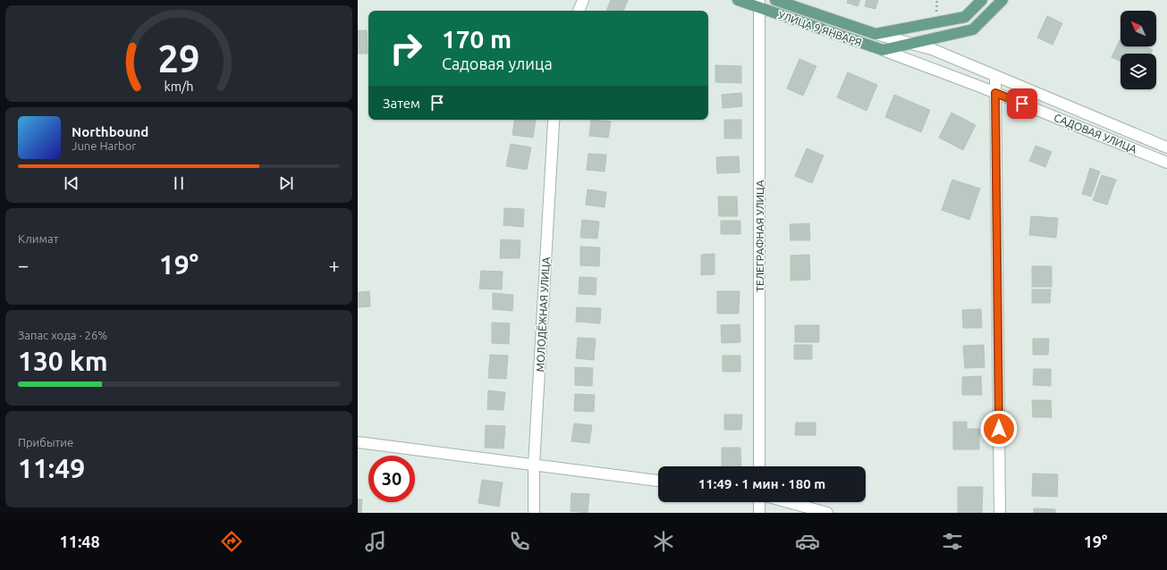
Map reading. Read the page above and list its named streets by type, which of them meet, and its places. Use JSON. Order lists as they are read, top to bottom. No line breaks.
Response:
{"streets":{"main road":["УЛИЦА 9 ЯНВАРЯ"],"street":["САДОВАЯ УЛИЦА","ТЕЛЕГРАФНАЯ УЛИЦА","МОЛОДЁЖНАЯ УЛИЦА"]},"crossings":[["УЛИЦА 9 ЯНВАРЯ","САДОВАЯ УЛИЦА"],["УЛИЦА 9 ЯНВАРЯ","ТЕЛЕГРАФНАЯ УЛИЦА"]],"north":"top left","page":{"turn":["170 m","Садовая улица"],"then":"Затем","song":["Northbound","June Harbor"],"tile":["Климат",["Запас хода · 26%","130 km"],["Прибытие","11:49"]],"heat":["−","19°","+"],"limit":"30","trip":"11:49 · 1 мин · 180 m","tabs":["11:48","19°"],"gauge":["29","km/h"]}}
